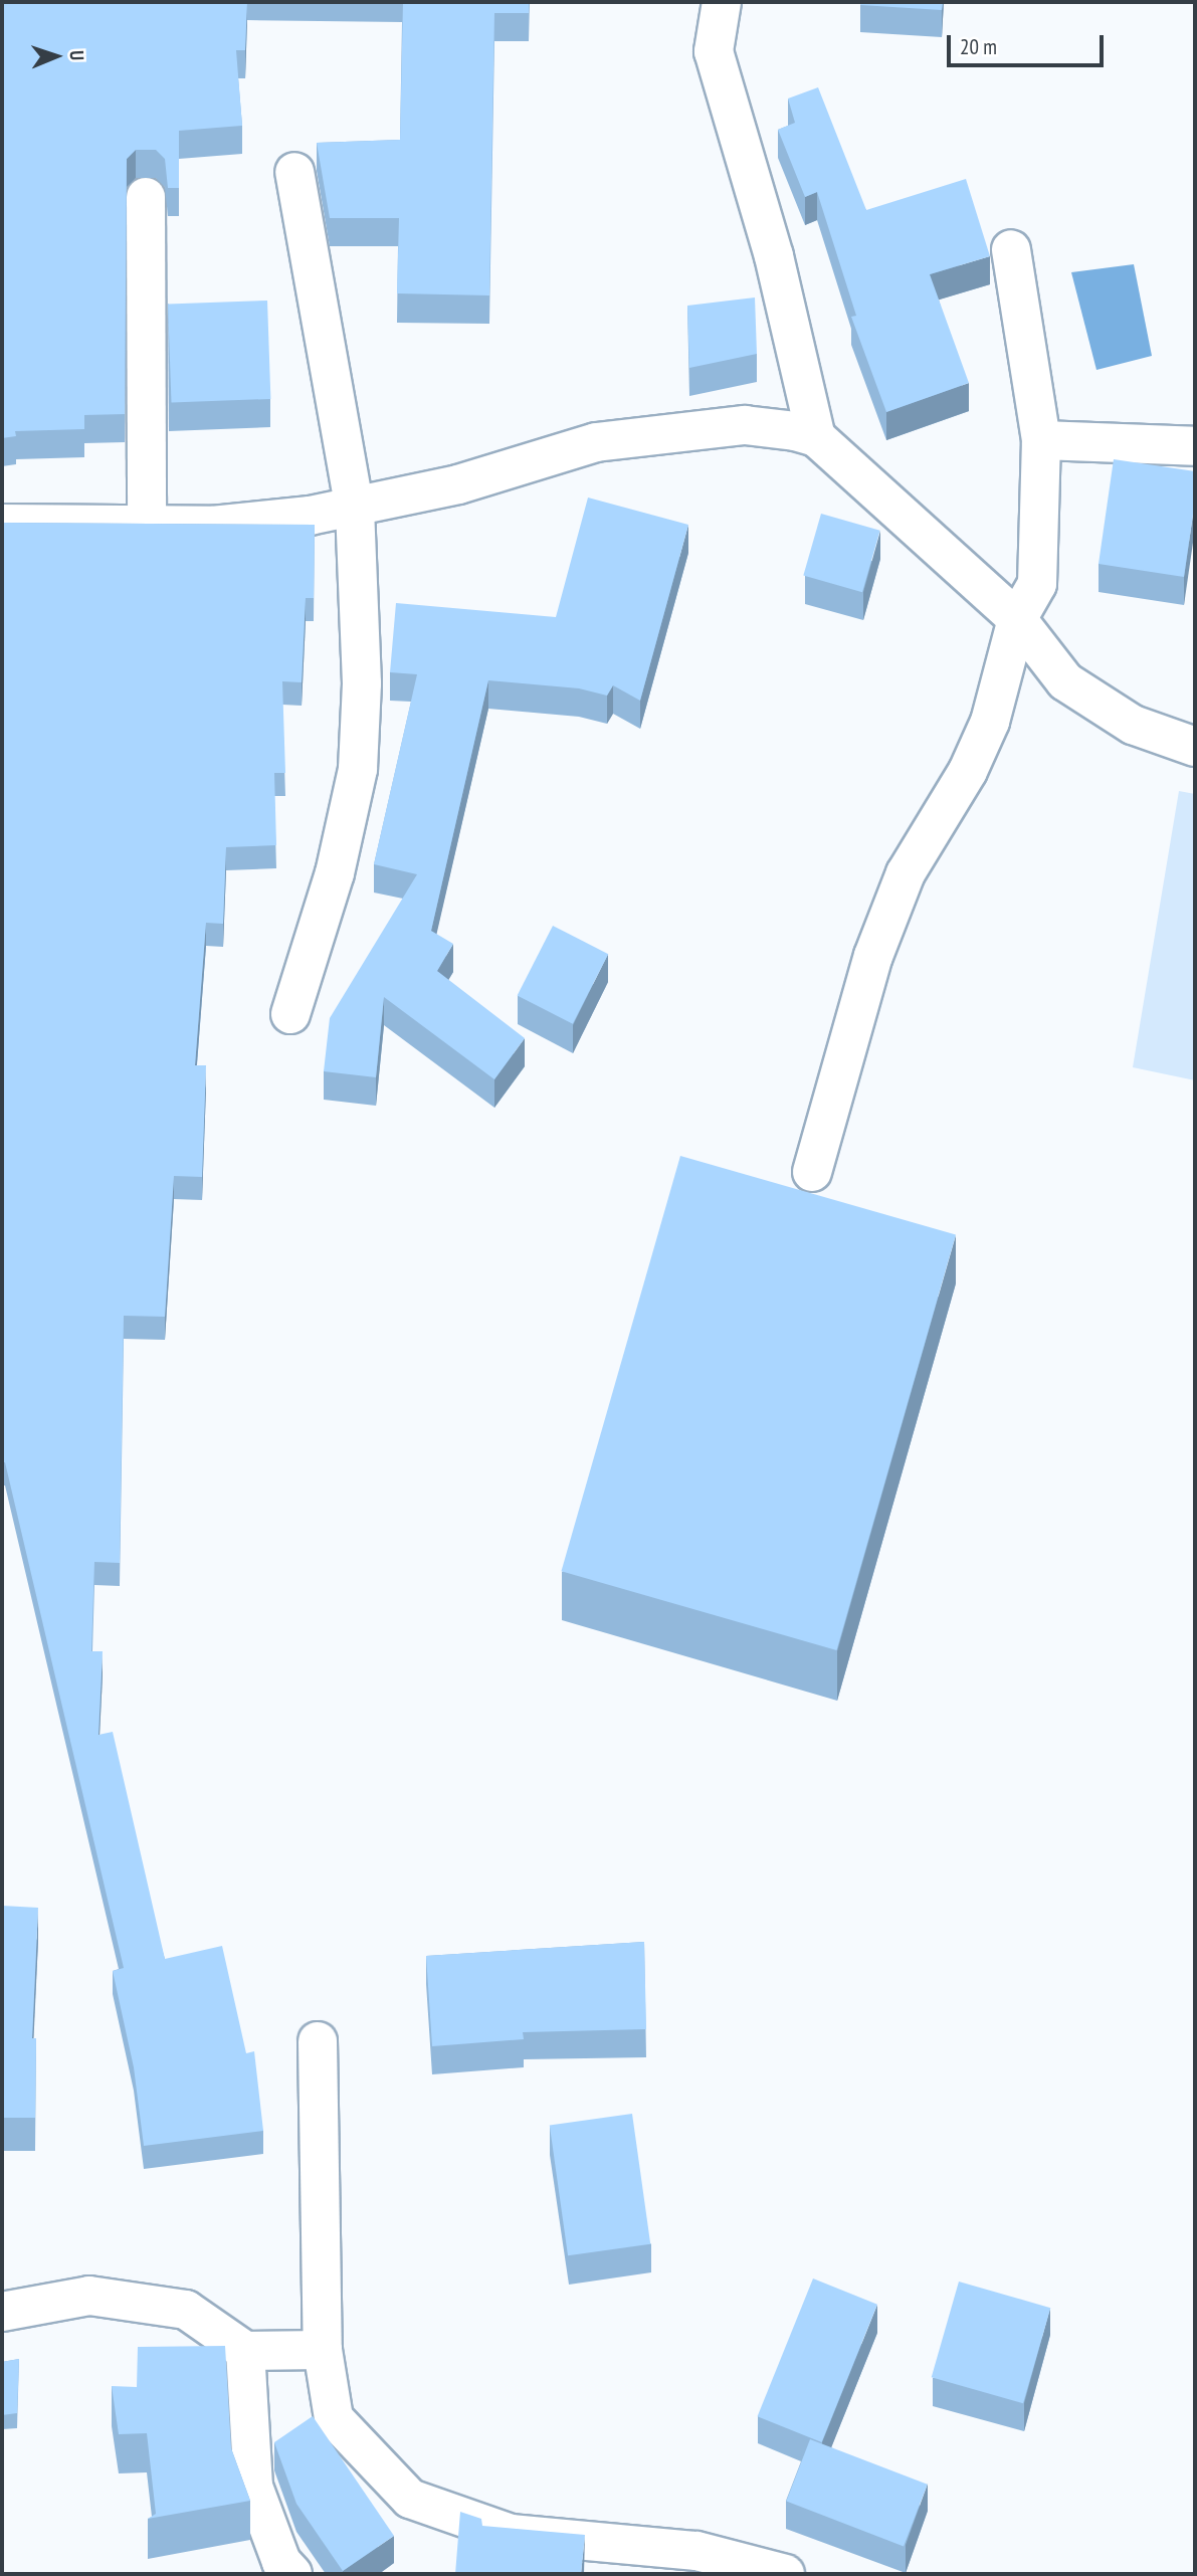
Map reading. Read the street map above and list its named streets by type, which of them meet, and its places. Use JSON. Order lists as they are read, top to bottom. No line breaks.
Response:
{"scale_bar":"20 m","north":"right"}
